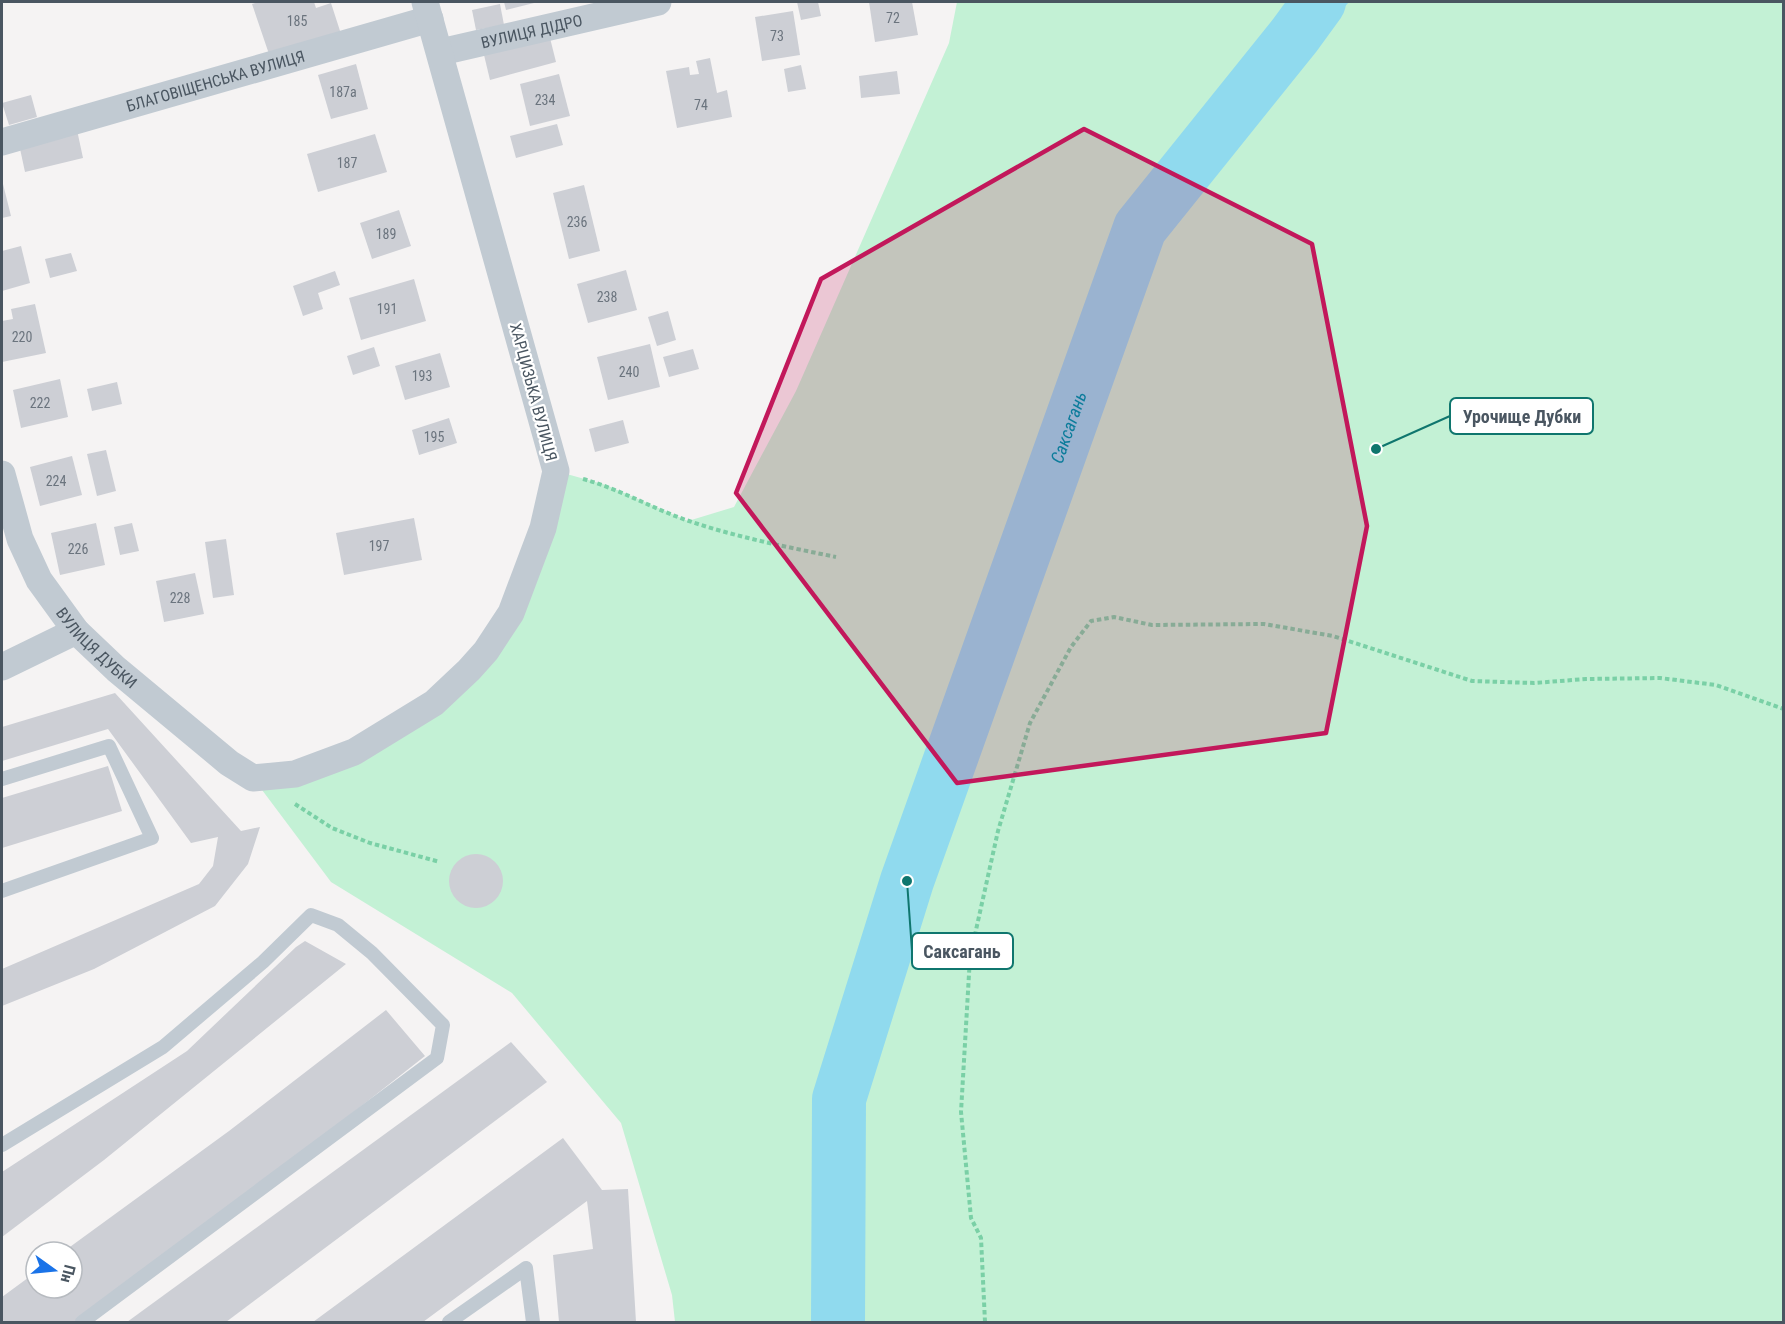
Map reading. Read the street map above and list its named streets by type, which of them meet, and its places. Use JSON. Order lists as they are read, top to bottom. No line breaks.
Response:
{"streets":{"street":["ВУЛИЦЯ ДІДРО","БЛАГОВІЩЕНСЬКА ВУЛИЦЯ","ХАРЦИЗЬКА ВУЛИЦЯ","ВУЛИЦЯ ДУБКИ"]},"crossings":[["ВУЛИЦЯ ДІДРО","ХАРЦИЗЬКА ВУЛИЦЯ"],["БЛАГОВІЩЕНСЬКА ВУЛИЦЯ","ХАРЦИЗЬКА ВУЛИЦЯ"],["ХАРЦИЗЬКА ВУЛИЦЯ","ВУЛИЦЯ ДУБКИ"]],"water":["Саксагань"],"places":["Урочище Дубки","Саксагань"],"house_numbers":["72","185","73","187а","234","74","187","236","189","238","191","220","240","193","222","195","224","197","226","228"],"north":"right"}
